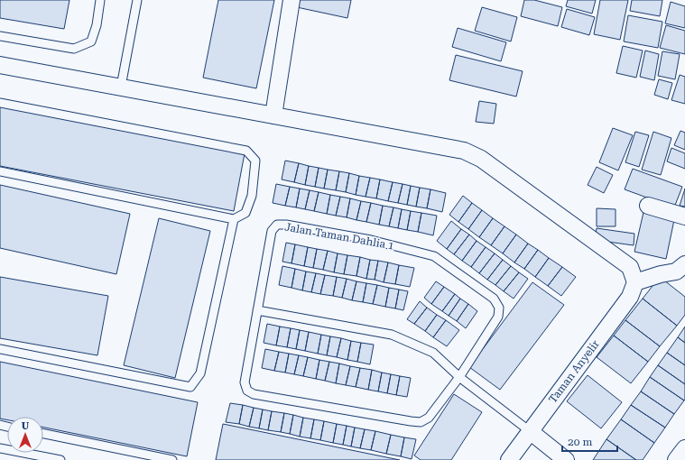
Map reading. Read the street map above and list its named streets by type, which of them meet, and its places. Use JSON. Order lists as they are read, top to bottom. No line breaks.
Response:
{"streets":{"street":["Taman Anyelir"],"lane":["Jalan Taman Dahlia 1"]},"scale_bar":"20 m","north":"top"}
